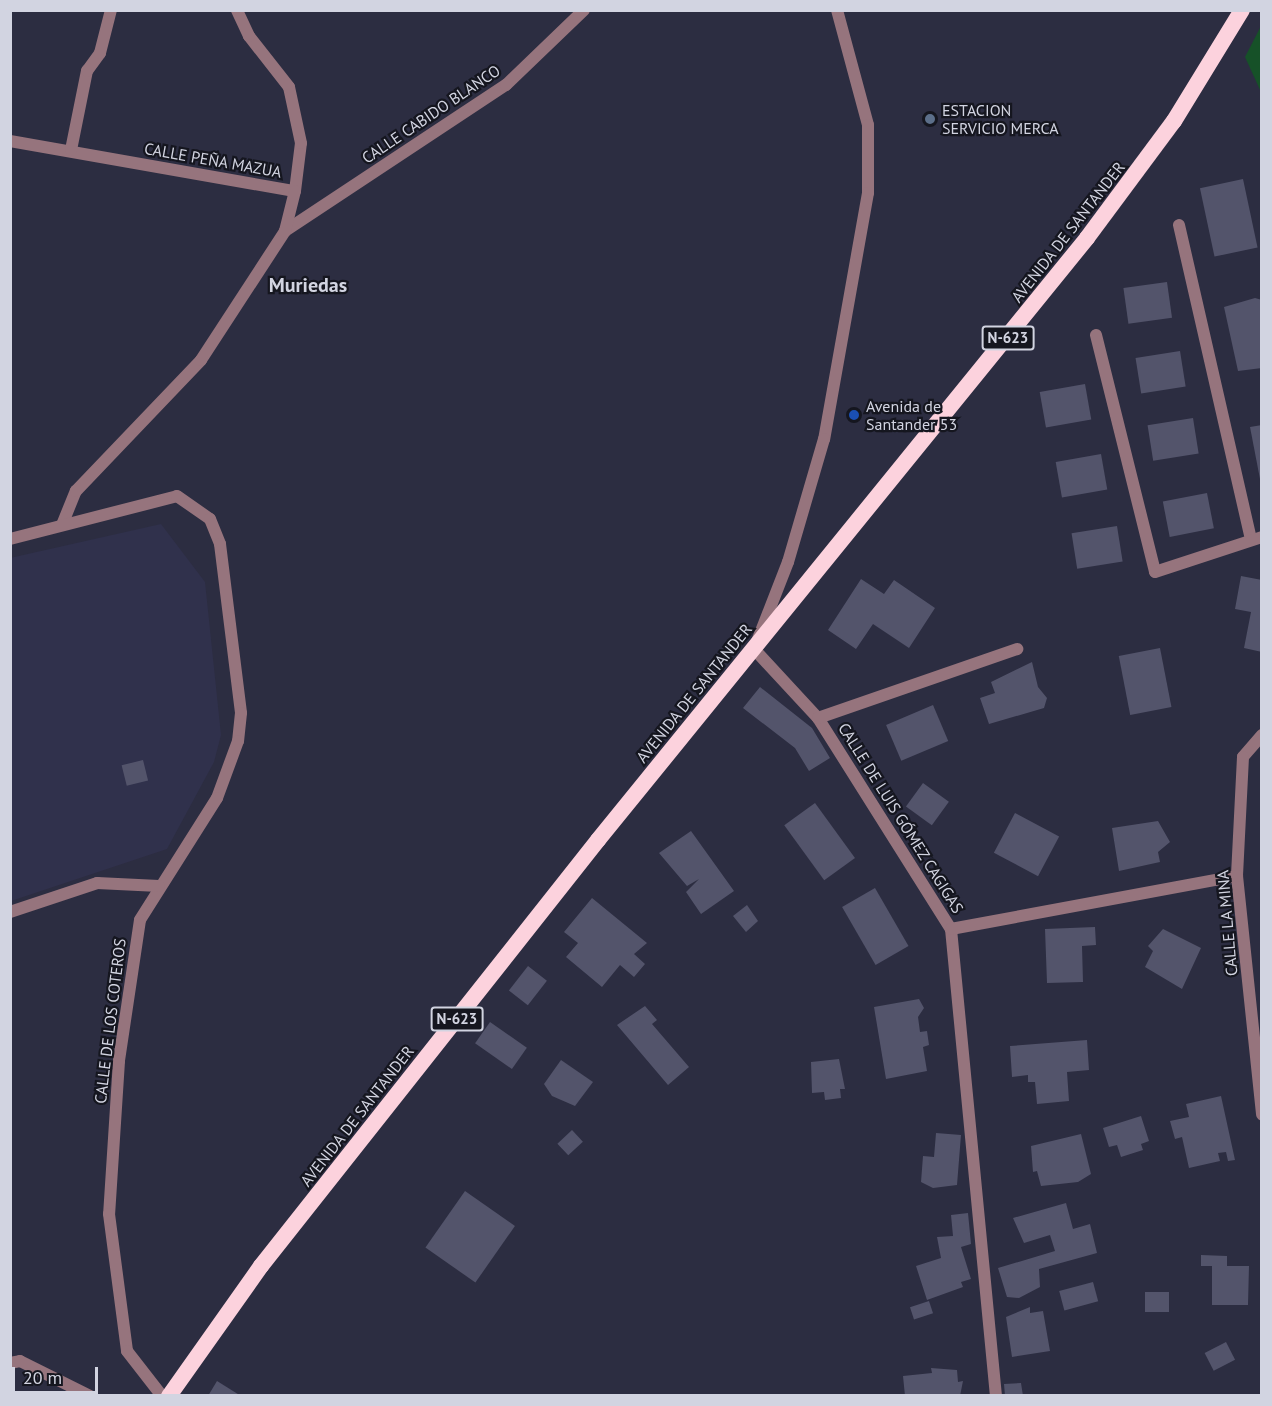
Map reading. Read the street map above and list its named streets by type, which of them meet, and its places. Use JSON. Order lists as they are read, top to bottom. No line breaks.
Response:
{"streets":{"highway":["AVENIDA DE SANTANDER","N-623"],"street":["CALLE CABIDO BLANCO","CALLE PEÑA MAZUA","CALLE DE LUIS GÓMEZ CAGIGAS","CALLE LA MINA","CALLE DE LOS COTEROS"]},"crossings":[["AVENIDA DE SANTANDER","CALLE DE LUIS GÓMEZ CAGIGAS"]],"districts":["Muriedas"],"places":["ESTACION SERVICIO MERCA","Avenida de Santander 53"],"scale_bar":"20 m"}
